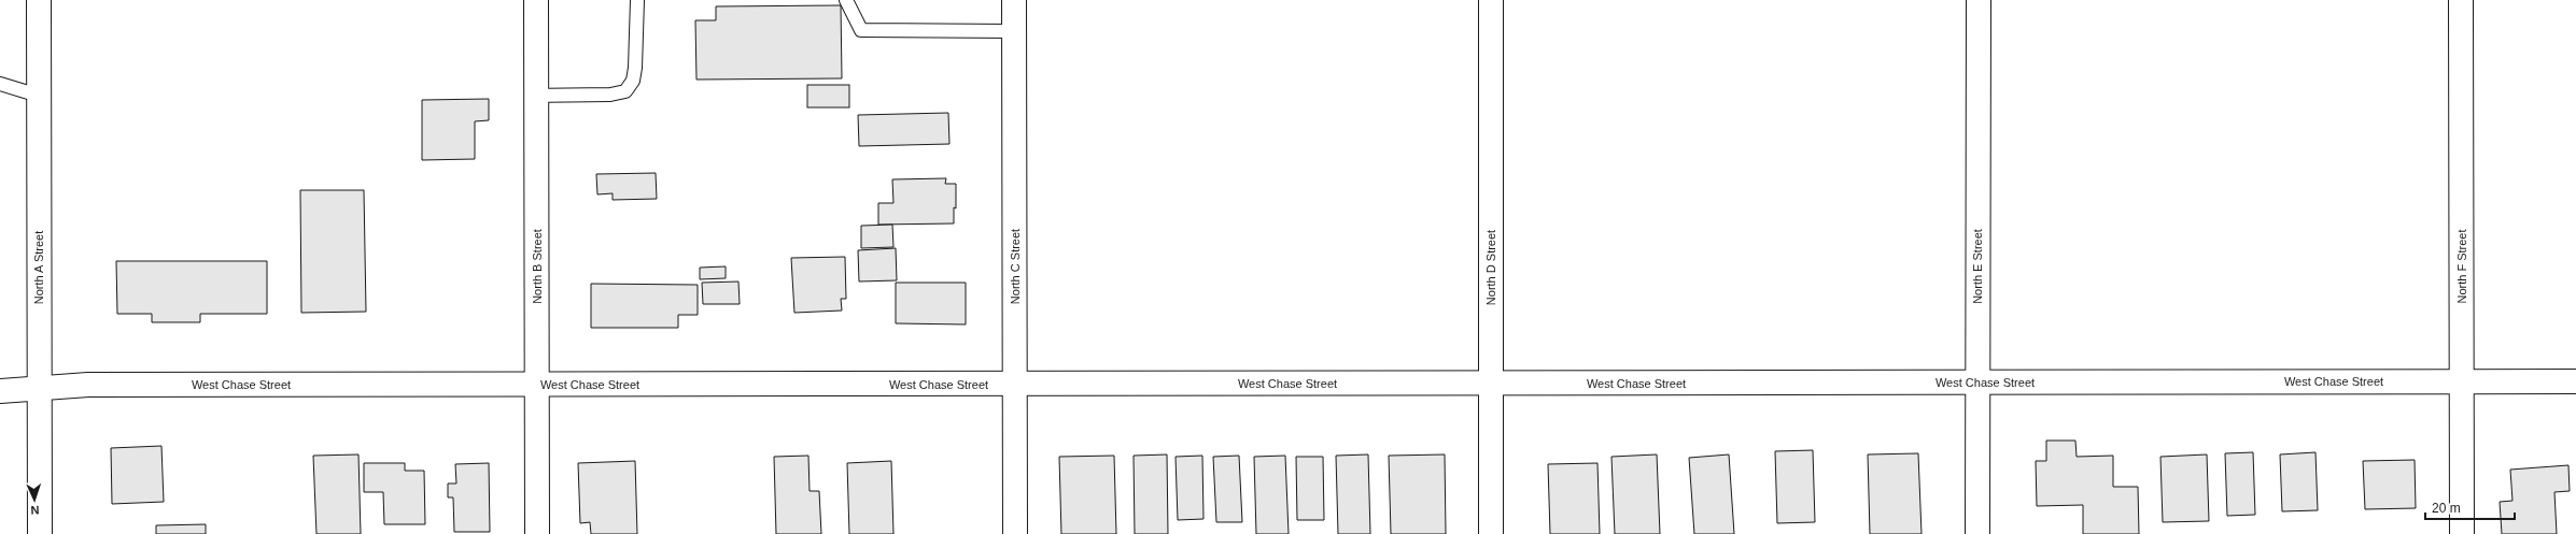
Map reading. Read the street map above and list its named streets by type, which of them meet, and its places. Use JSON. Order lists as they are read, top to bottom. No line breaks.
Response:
{"streets":{"street":["North B Street","North C Street","North E Street","North F Street","North A Street","North D Street","West Chase Street"]},"crossings":[["North B Street","West Chase Street"],["North C Street","West Chase Street"],["North E Street","West Chase Street"],["North F Street","West Chase Street"],["North A Street","West Chase Street"],["North D Street","West Chase Street"]],"scale_bar":"20 m","north":"bottom"}
